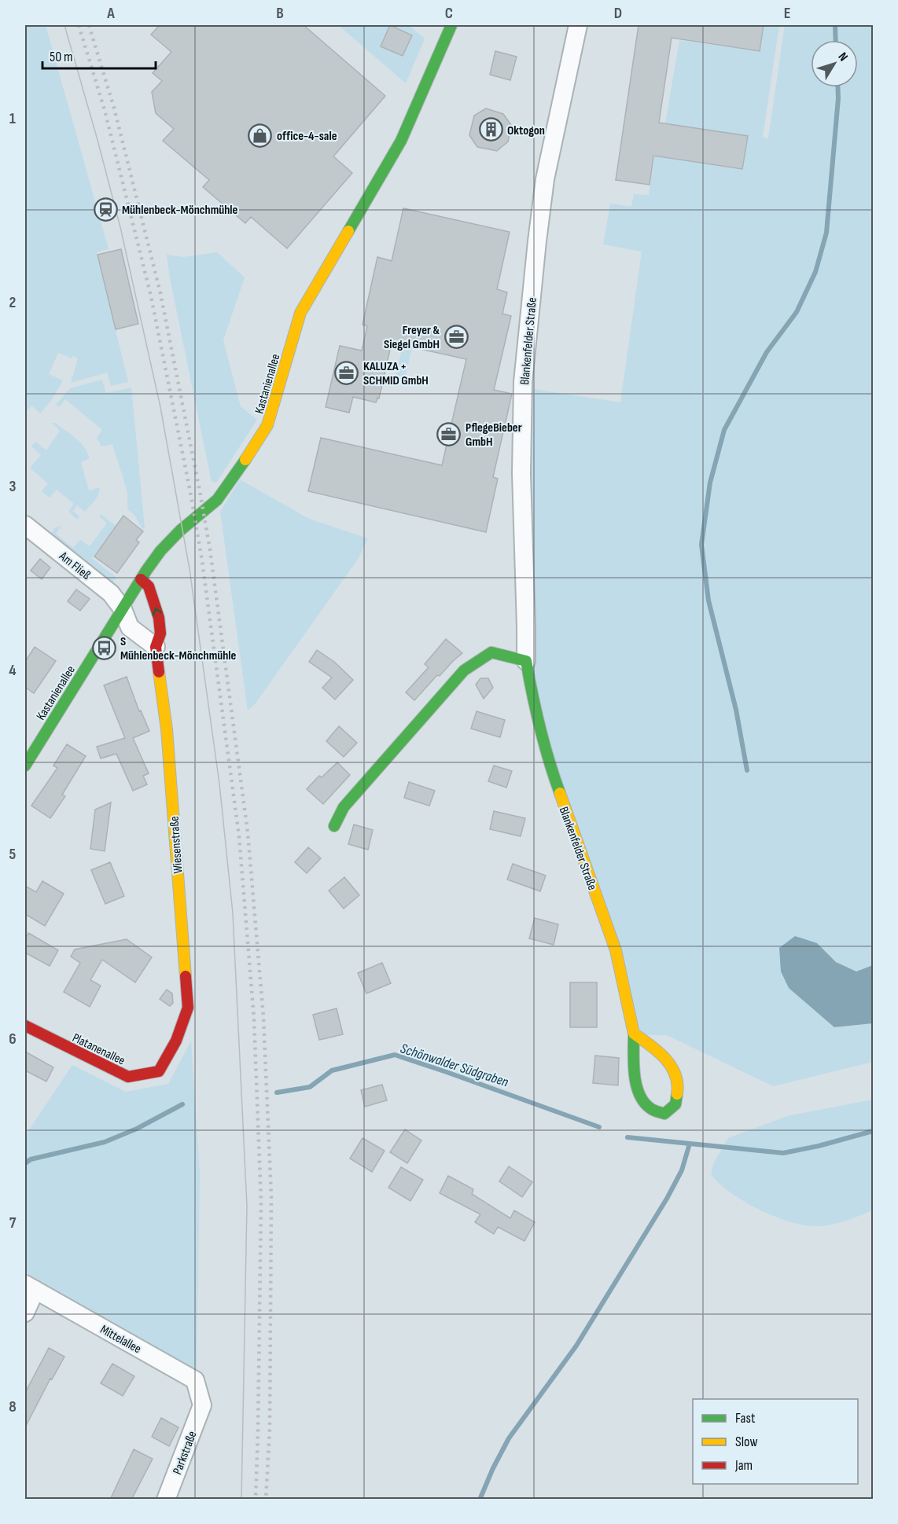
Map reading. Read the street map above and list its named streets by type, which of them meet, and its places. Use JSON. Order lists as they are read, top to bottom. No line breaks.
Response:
{"streets":{"street":["Blankenfelder Straße","Kastanienallee","Am Fließ","Wiesenstraße","Platanenallee","Mittelallee","Parkstraße"]},"crossings":[["Kastanienallee","Am Fließ"],["Kastanienallee","Wiesenstraße"],["Wiesenstraße","Platanenallee"],["Mittelallee","Parkstraße"]],"water":["Schönwalder Südgraben"],"places":{"building":["Oktogon"],"shop":["office-4-sale"],"station":["Mühlenbeck-Mönchmühle"],"office":["Freyer & Siegel GmbH","KALUZA + SCHMID GmbH","PflegeBieber GmbH"],"bus stop":["S Mühlenbeck-Mönchmühle"]},"legend":["Fast","Slow","Jam"],"scale_bar":"50 m","north":"top right","grid":{"columns":["A","B","C","D","E"],"rows":["1","2","3","4","5","6","7","8"]}}
